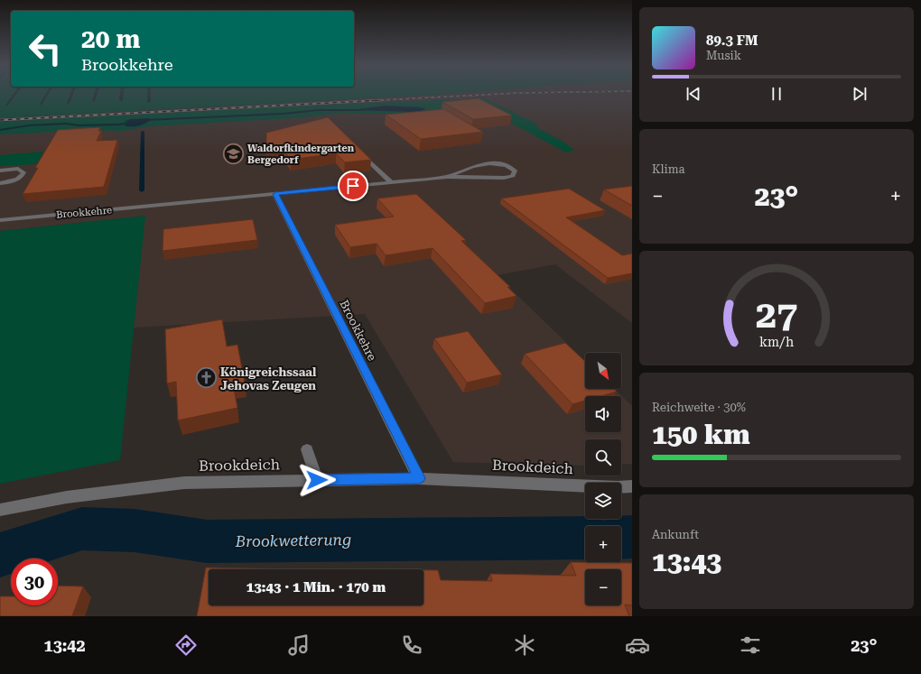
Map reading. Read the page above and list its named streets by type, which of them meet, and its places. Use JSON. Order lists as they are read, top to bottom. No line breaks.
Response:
{"streets":{"street":["Brookkehre","Brookdeich"]},"crossings":[["Brookkehre","Brookdeich"]],"water":["Brookwetterung"],"places":{"school or university":["Waldorfkindergarten Bergedorf"],"church":["Königreichssaal Jehovas Zeugen"]},"north":"bottom right","page":{"turn":["20 m","Brookkehre"],"song":["89.3 FM","Musik"],"tile":["Klima",["Reichweite · 30%","150 km"],["Ankunft","13:43"]],"heat":["−","23°","+"],"map_buttons":["+","−"],"limit":"30","trip":"13:43 · 1 Min. · 170 m","tabs":["13:42","23°"],"gauge":["27","km/h"]}}
